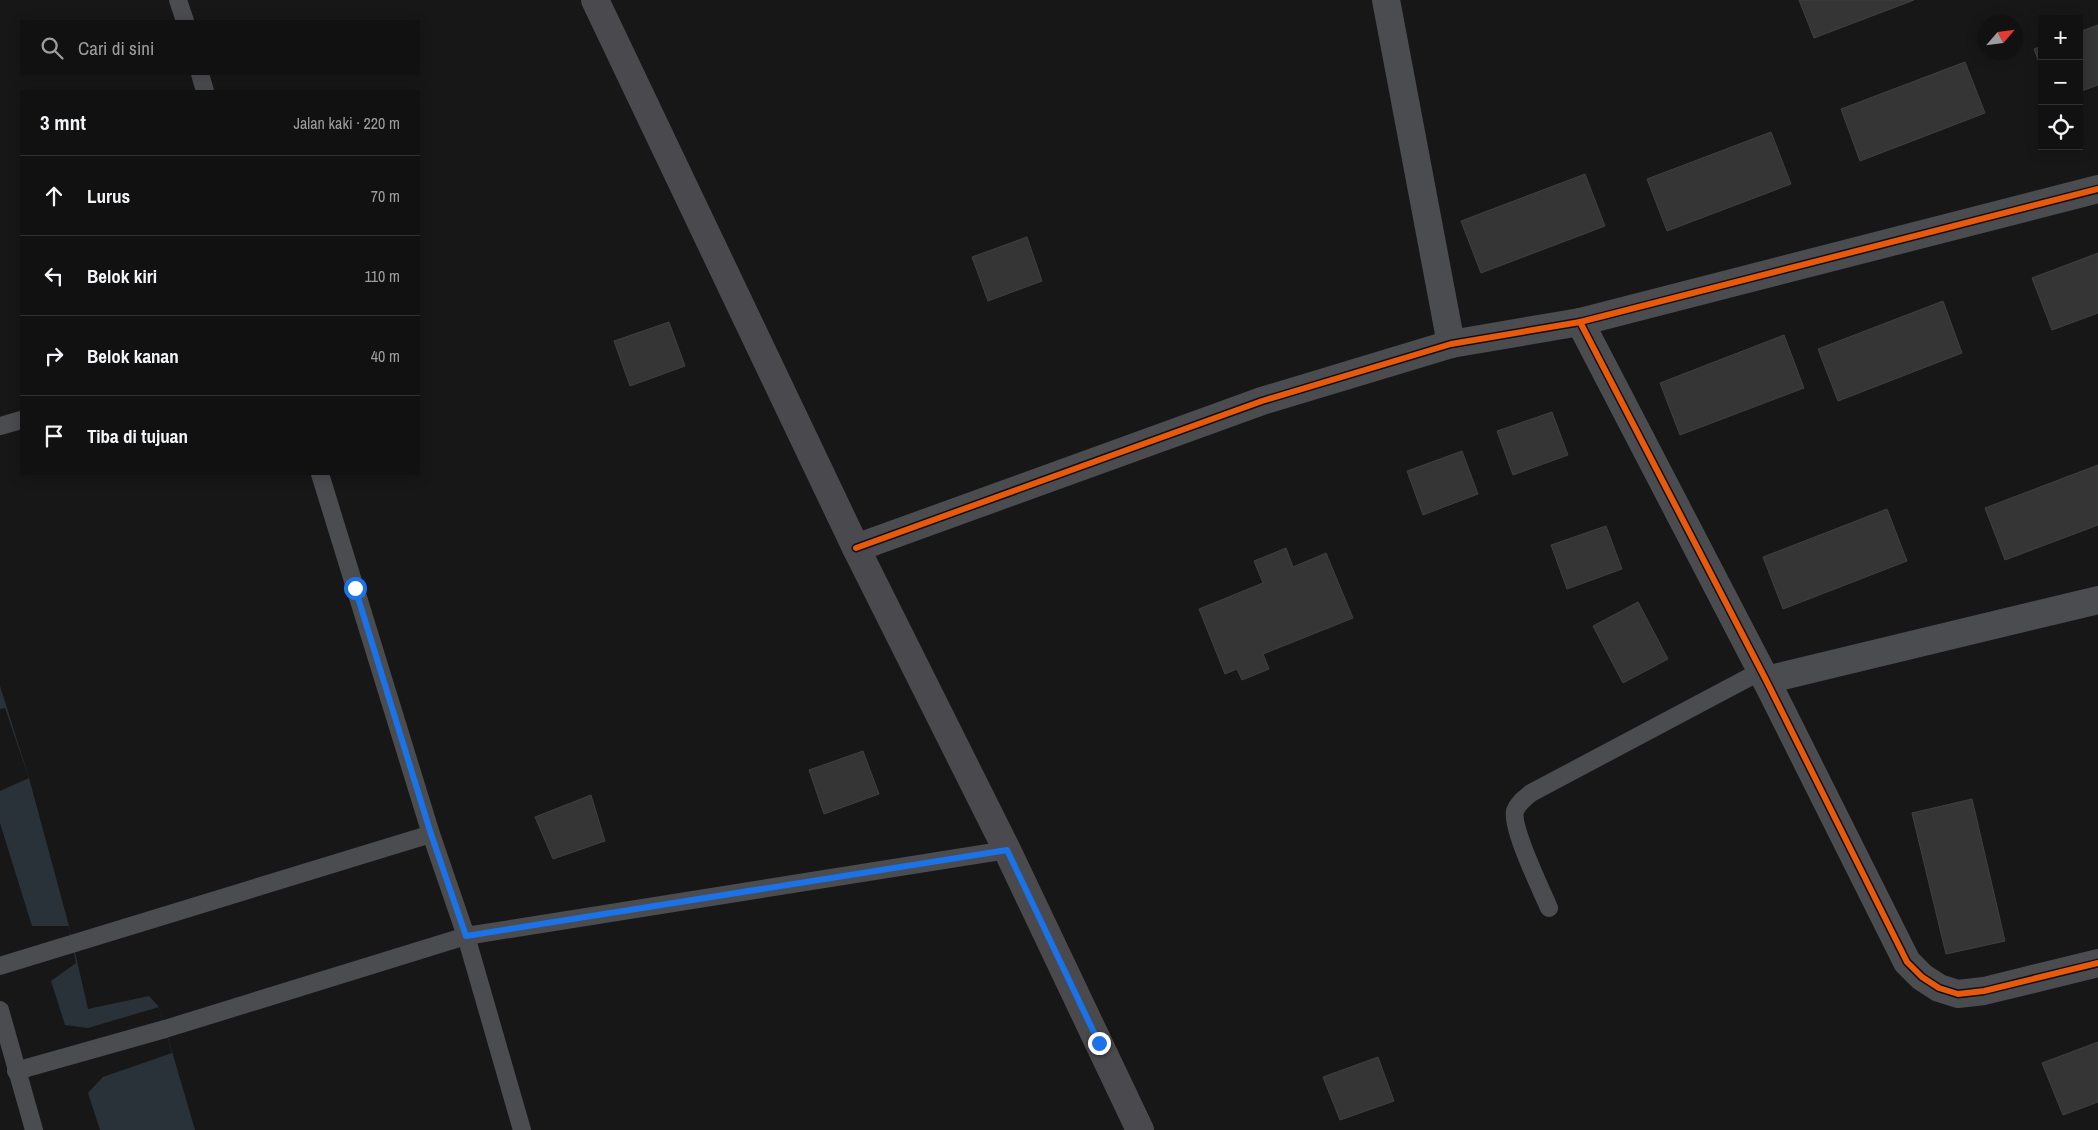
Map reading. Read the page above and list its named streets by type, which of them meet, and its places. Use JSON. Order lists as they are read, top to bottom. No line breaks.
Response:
{"north":"top right","page":{"map_buttons":["+","−"],"search":"Cari di sini","heading":["3 mnt","Jalan kaki · 220 m"],"list":[["Lurus","70 m"],["Belok kiri","110 m"],["Belok kanan","40 m"],"Tiba di tujuan"]}}
